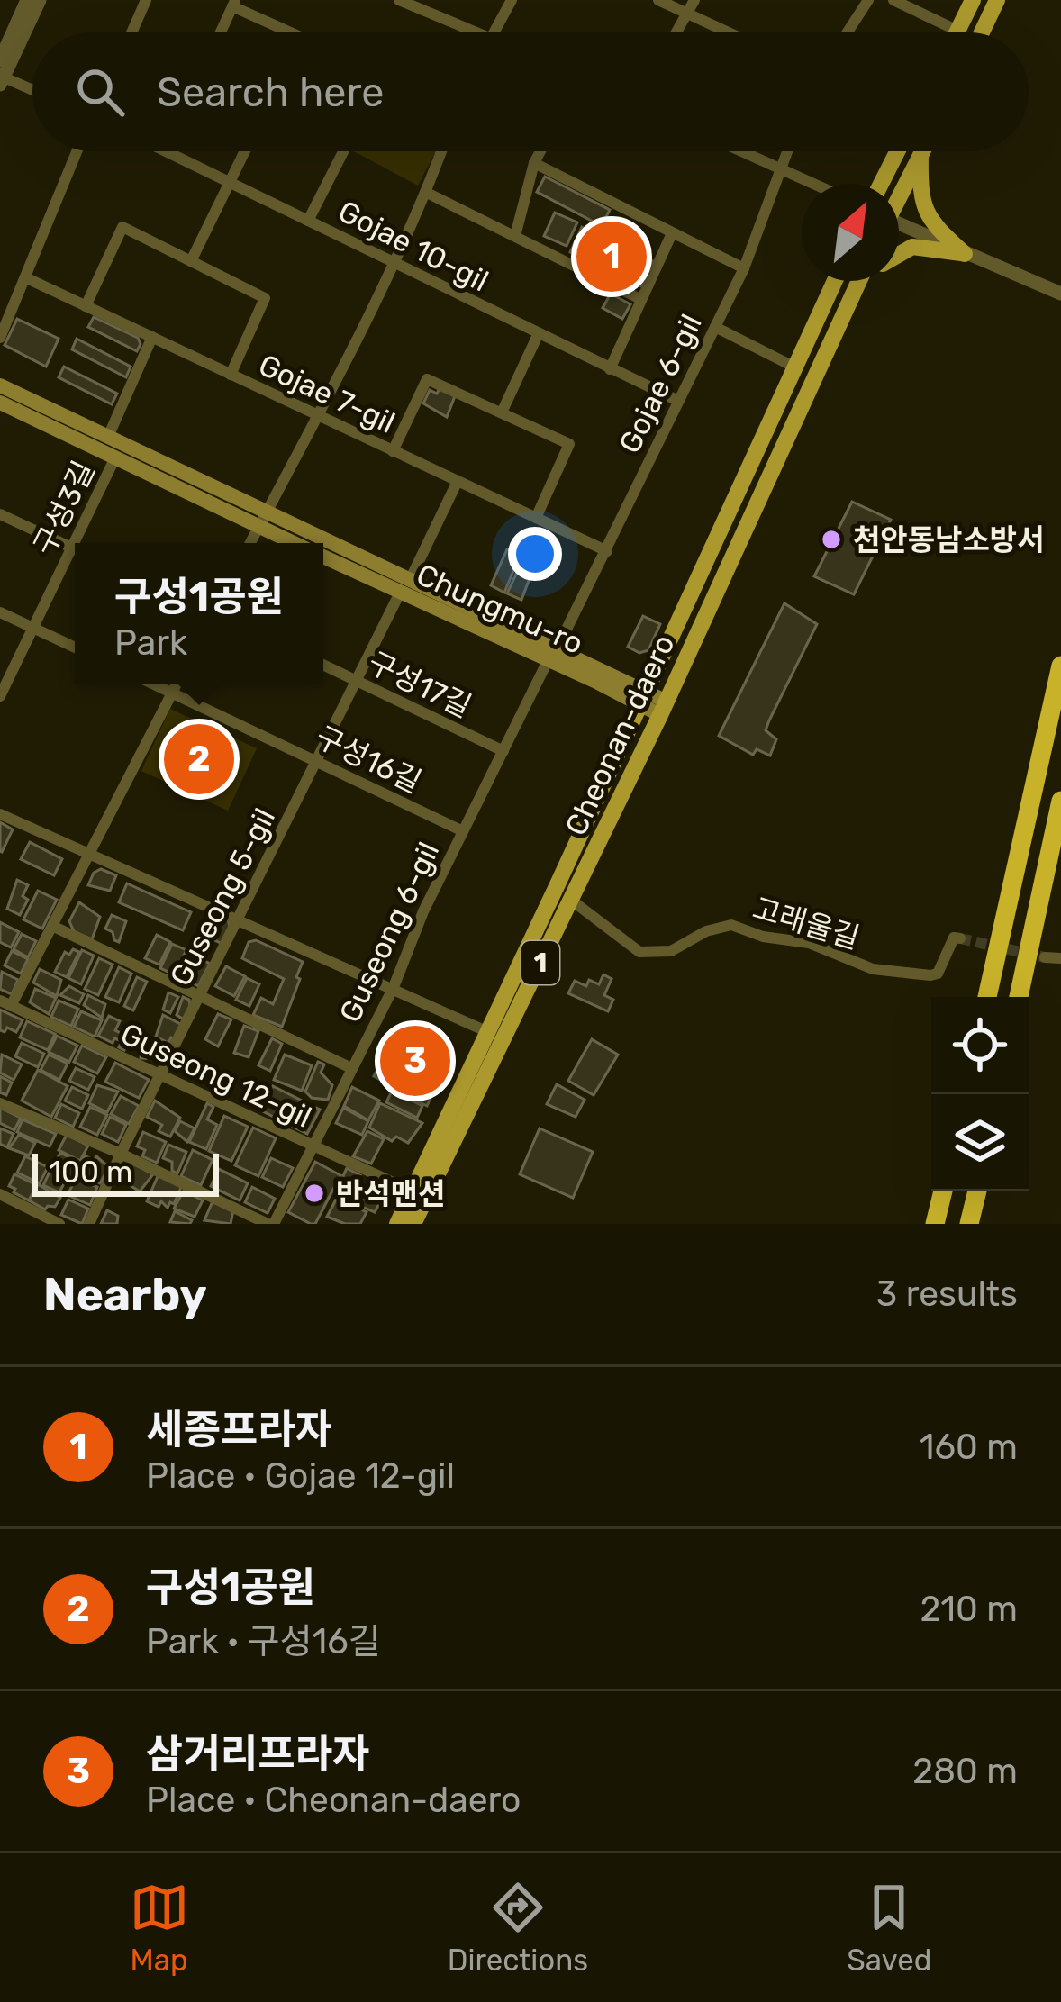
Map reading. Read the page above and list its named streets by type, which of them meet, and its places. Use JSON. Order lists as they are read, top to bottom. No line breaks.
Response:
{"streets":{"main road":["Chungmu-ro","Cheonan-daero","1"],"street":["Gojae 10-gil","Gojae 6-gil","Gojae 7-gil","구성3길","구성17길","구성16길","Guseong 5-gil","고래울길","Guseong 6-gil","Guseong 12-gil"]},"crossings":[["Gojae 10-gil","Gojae 6-gil"],["Gojae 6-gil","Gojae 7-gil"],["Gojae 6-gil","Chungmu-ro"],["Gojae 6-gil","Guseong 6-gil"],["Gojae 7-gil","Chungmu-ro"],["구성3길","Chungmu-ro"],["Chungmu-ro","Cheonan-daero"],["Chungmu-ro","Guseong 5-gil"],["Chungmu-ro","Guseong 6-gil"],["구성17길","Guseong 5-gil"],["구성17길","Guseong 6-gil"],["Cheonan-daero","고래울길"],["Cheonan-daero","Guseong 12-gil"],["구성16길","Guseong 5-gil"],["구성16길","Guseong 6-gil"],["Guseong 5-gil","Guseong 12-gil"],["Guseong 6-gil","Guseong 12-gil"]],"places":["천안동남소방서","반석맨션"],"scale_bar":"100 m","north":"top right","page":{"search":"Search here","pins":["1","2","3"],"popup":["구성1공원","Park"],"scale":"100 m","heading":["Nearby","3 results"],"list":[{"mark":"1","name":"세종프라자","note":"Place · Gojae 12-gil","value":"160 m"},{"mark":"2","name":"구성1공원","note":"Park · 구성16길","value":"210 m"},{"mark":"3","name":"삼거리프라자","note":"Place · Cheonan-daero","value":"280 m"}],"nav":["Map","Directions","Saved"]}}
